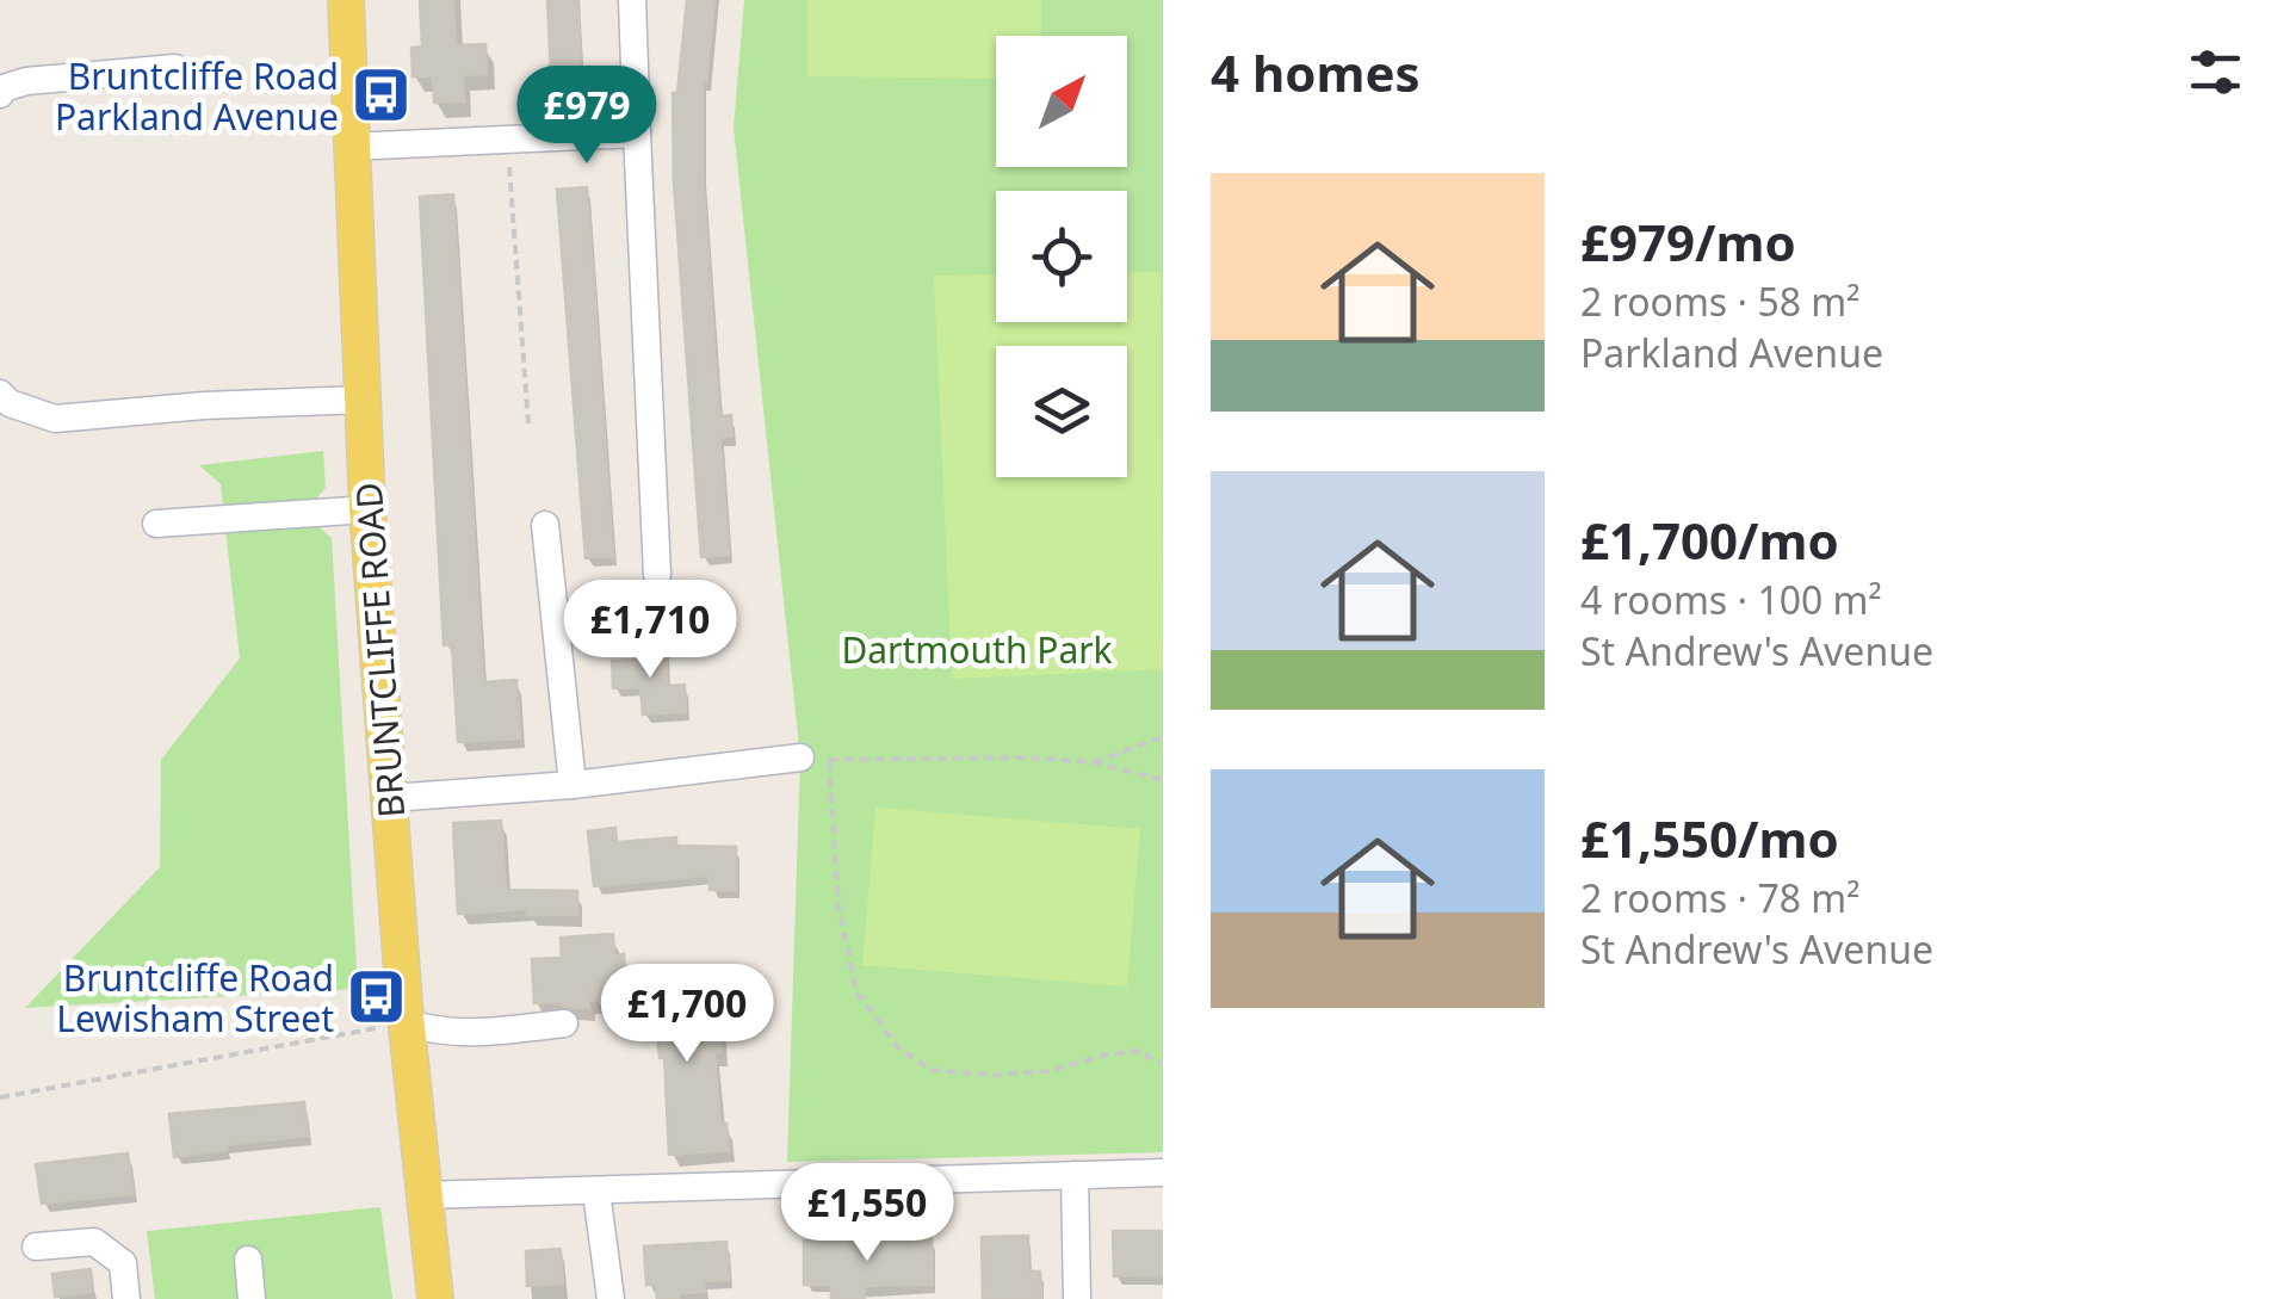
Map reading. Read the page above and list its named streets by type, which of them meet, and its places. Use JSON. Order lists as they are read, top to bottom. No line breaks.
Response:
{"streets":{"main road":["BRUNTCLIFFE ROAD"]},"parks":["Dartmouth Park"],"places":{"bus stop":["Bruntcliffe Road Parkland Avenue","Bruntcliffe Road Lewisham Street"]},"north":"top right","page":{"heading":"4 homes","price":["£979","£1,710","£1,700","£1,550"],"list":[{"name":"£979/mo","note":"2 rooms · 58 m² · Parkland Avenue"},{"name":"£1,700/mo","note":"4 rooms · 100 m² · St Andrew's Avenue"},{"name":"£1,550/mo","note":"2 rooms · 78 m² · St Andrew's Avenue"}]}}
